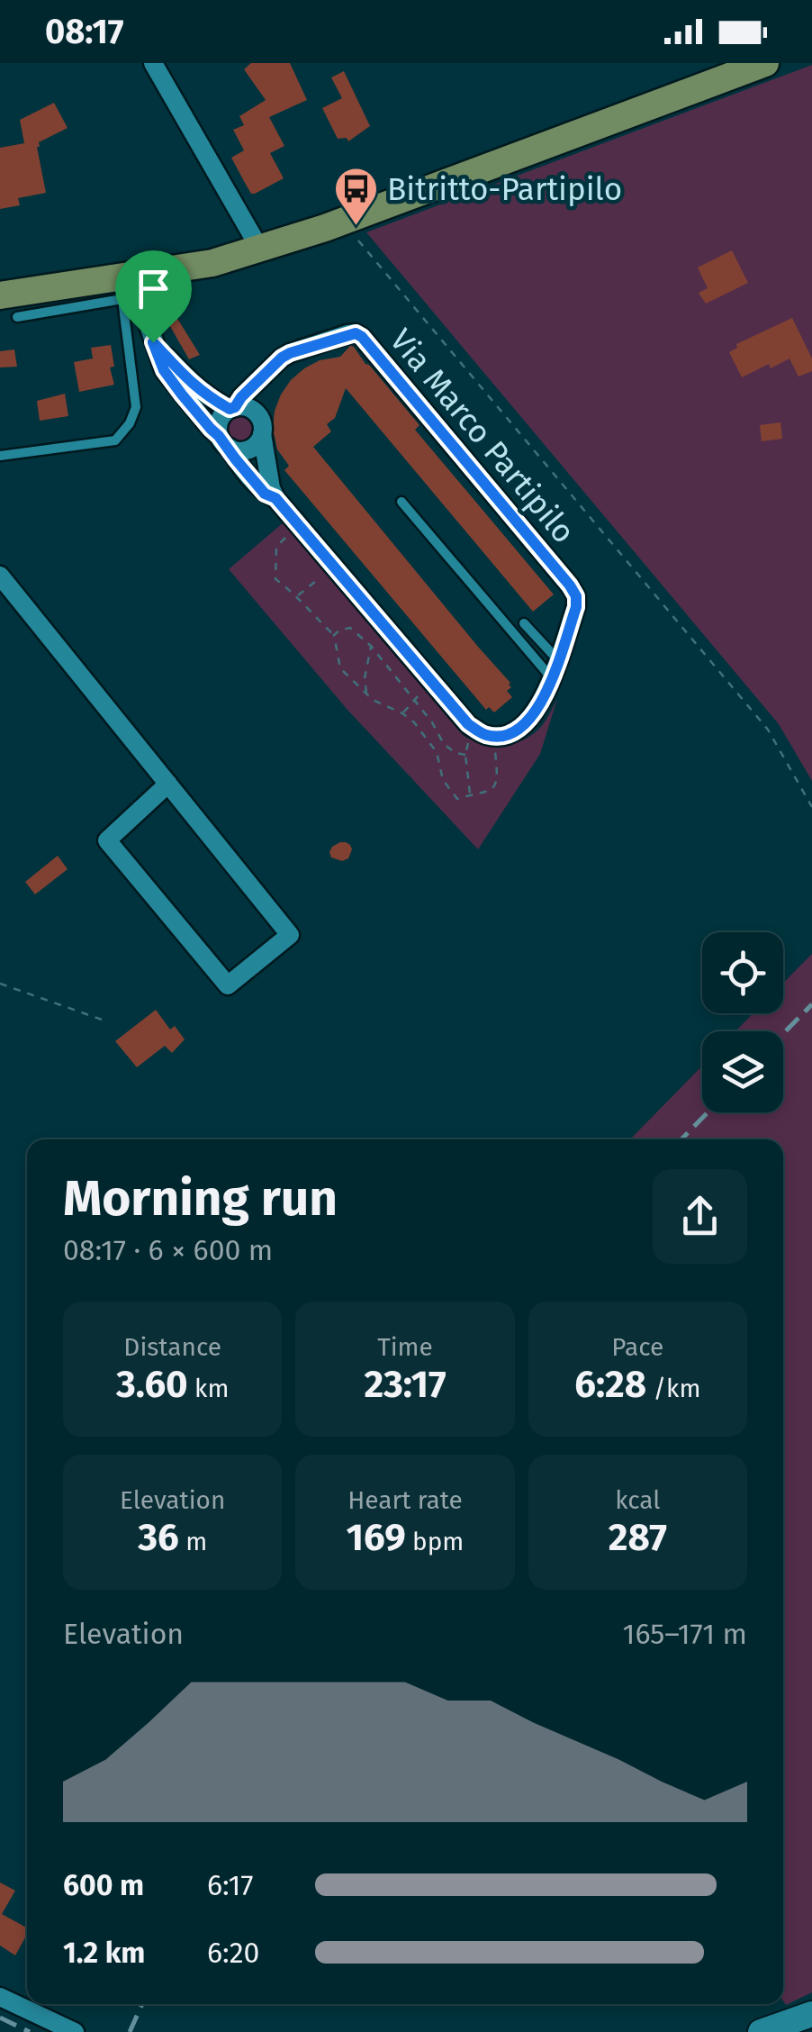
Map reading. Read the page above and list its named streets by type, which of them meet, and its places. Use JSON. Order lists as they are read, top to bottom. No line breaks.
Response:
{"streets":{"street":["Via Marco Partipilo"]},"places":{"bus stop":["Bitritto-Partipilo"]},"page":{"status":"08:17","heading":["Morning run","08:17 · 6 × 600 m"],"stats":[["Distance","3.60 km"],["Time","23:17"],["Pace","6:28 /km"],["Elevation","36 m"],["Heart rate","169 bpm"],["kcal","287"]],"chart":["Elevation","165–171 m"],"list":[{"name":"600 m","note":"6:17"},{"name":"1.2 km","note":"6:20"}]}}
